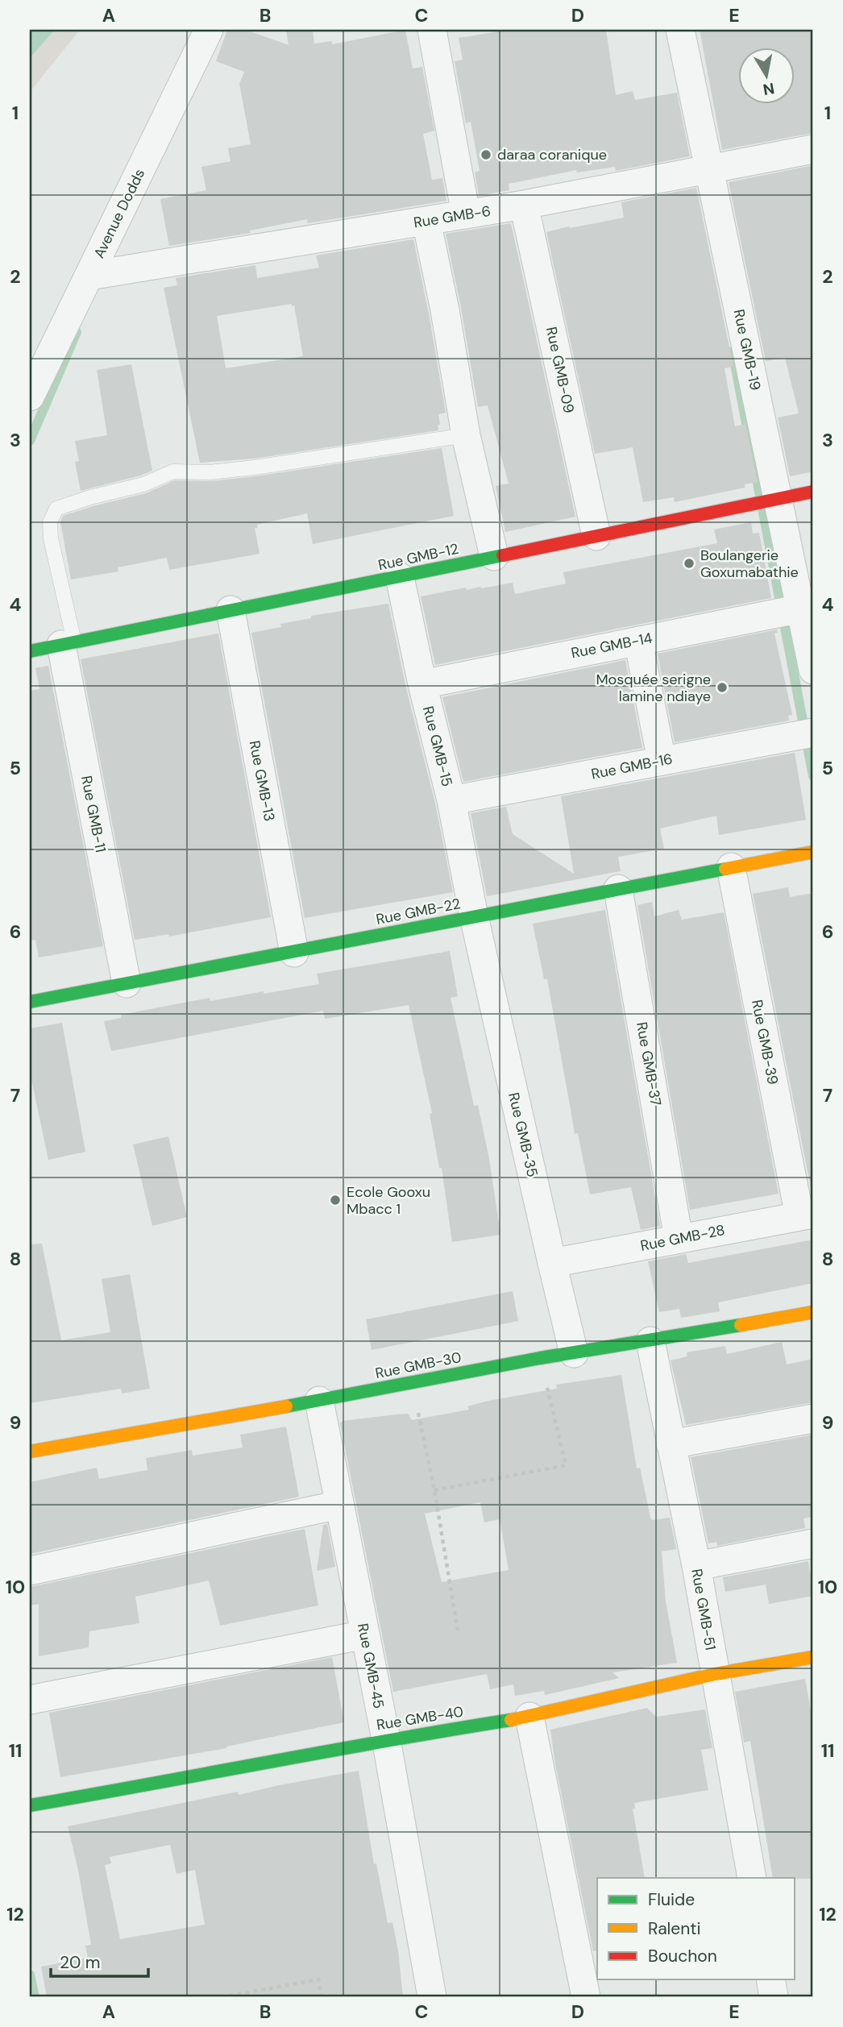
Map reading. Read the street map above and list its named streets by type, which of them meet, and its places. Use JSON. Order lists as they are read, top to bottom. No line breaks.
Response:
{"streets":{"street":["Avenue Dodds","Rue GMB-6","Rue GMB-19","Rue GMB-09","Rue GMB-12","Rue GMB-14","Rue GMB-15","Rue GMB-16","Rue GMB-13","Rue GMB-11","Rue GMB-22","Rue GMB-39","Rue GMB-37","Rue GMB-35","Rue GMB-28","Rue GMB-30","Rue GMB-51","Rue GMB-45","Rue GMB-40"]},"crossings":[["Avenue Dodds","Rue GMB-6"],["Rue GMB-6","Rue GMB-19"],["Rue GMB-6","Rue GMB-09"],["Rue GMB-19","Rue GMB-12"],["Rue GMB-19","Rue GMB-14"],["Rue GMB-09","Rue GMB-12"],["Rue GMB-12","Rue GMB-15"],["Rue GMB-12","Rue GMB-13"],["Rue GMB-12","Rue GMB-11"],["Rue GMB-14","Rue GMB-15"],["Rue GMB-15","Rue GMB-16"],["Rue GMB-15","Rue GMB-22"],["Rue GMB-15","Rue GMB-35"],["Rue GMB-13","Rue GMB-22"],["Rue GMB-11","Rue GMB-22"],["Rue GMB-22","Rue GMB-39"],["Rue GMB-22","Rue GMB-37"],["Rue GMB-22","Rue GMB-35"],["Rue GMB-39","Rue GMB-28"],["Rue GMB-37","Rue GMB-28"],["Rue GMB-35","Rue GMB-28"],["Rue GMB-35","Rue GMB-30"],["Rue GMB-30","Rue GMB-51"],["Rue GMB-30","Rue GMB-45"],["Rue GMB-51","Rue GMB-40"],["Rue GMB-45","Rue GMB-40"]],"places":["daraa coranique","Boulangerie Goxumabathie","Mosquée serigne lamine ndiaye","Ecole Gooxu Mbacc 1"],"legend":["Fluide","Ralenti","Bouchon"],"scale_bar":"20 m","north":"bottom","grid":{"columns":["A","B","C","D","E"],"rows":["1","2","3","4","5","6","7","8","9","10","11","12"]}}
